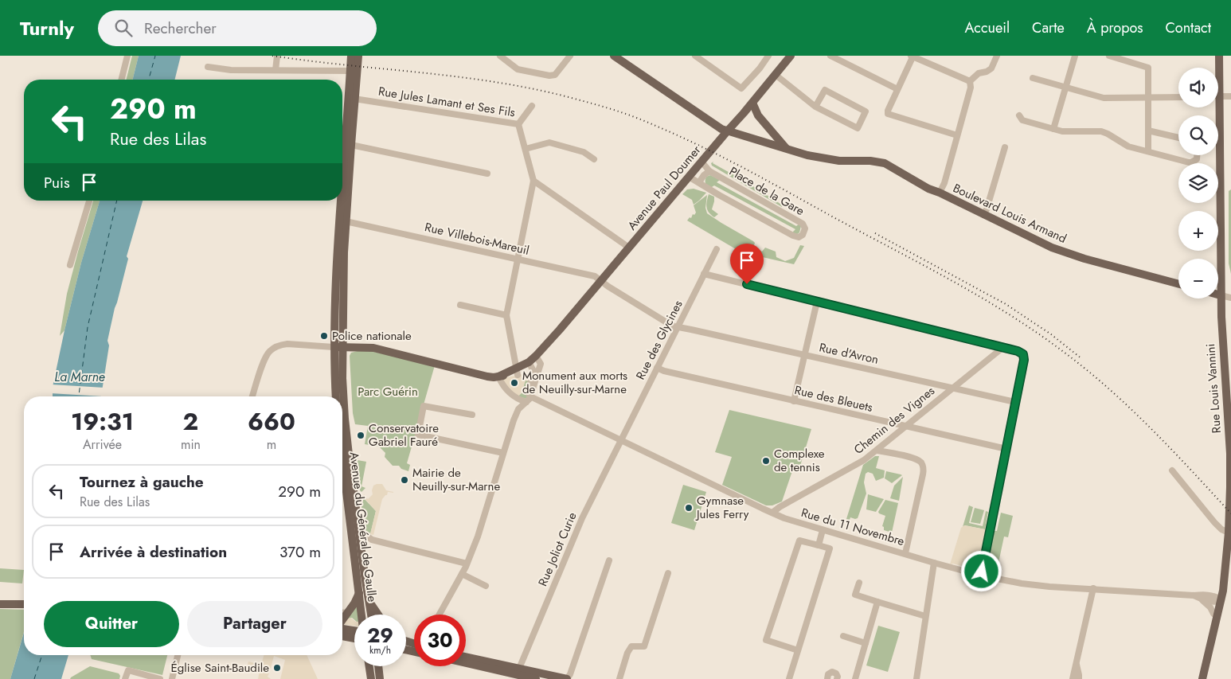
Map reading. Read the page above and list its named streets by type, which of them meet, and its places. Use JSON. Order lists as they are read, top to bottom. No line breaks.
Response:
{"streets":{"main road":["Avenue Paul Doumer","Boulevard Louis Armand","Rue Louis Vannini","Avenue du Général de Gaulle"],"street":["Rue Jules Lamant et Ses Fils","Place de la Gare","Rue Villebois-Mareuil","Rue des Glycines","Rue d'Avron","Rue des Bleuets","Chemin des Vignes","Rue du 11 Novembre","Rue Joliot Curie"]},"crossings":[["Rue Jules Lamant et Ses Fils","Avenue Paul Doumer"],["Rue Jules Lamant et Ses Fils","Rue Villebois-Mareuil"],["Avenue Paul Doumer","Place de la Gare"],["Avenue Paul Doumer","Boulevard Louis Armand"],["Avenue Paul Doumer","Rue Villebois-Mareuil"],["Avenue Paul Doumer","Avenue du Général de Gaulle"],["Avenue Paul Doumer","Rue du 11 Novembre"],["Rue Villebois-Mareuil","Rue des Glycines"],["Rue Villebois-Mareuil","Rue d'Avron"],["Rue des Glycines","Rue d'Avron"],["Rue des Glycines","Rue des Bleuets"],["Rue des Glycines","Rue du 11 Novembre"],["Rue des Glycines","Rue Joliot Curie"],["Rue d'Avron","Chemin des Vignes"],["Rue Louis Vannini","Rue du 11 Novembre"],["Rue des Bleuets","Chemin des Vignes"],["Chemin des Vignes","Rue du 11 Novembre"],["Rue du 11 Novembre","Rue Joliot Curie"]],"water":["La Marne"],"parks":["Parc Guérin"],"places":["Police nationale","Monument aux morts de Neuilly-sur-Marne","Conservatoire Gabriel Fauré","Complexe de tennis","Mairie de Neuilly-sur-Marne","Gymnase Jules Ferry","Église Saint-Baudile"],"page":{"header":"Turnly","search":"Rechercher","nav":["Accueil","Carte","À propos","Contact"],"map_buttons":["+","−"],"turn":["290 m","Rue des Lilas"],"then":"Puis","eta":["19:31","Arrivée","2","min","660","m"],"list":[{"name":"Tournez à gauche","note":"Rue des Lilas","value":"290 m"},{"name":"Arrivée à destination","value":"370 m"}],"buttons":["Quitter","Partager"],"speed":"29 km/h","limit":"30"}}
